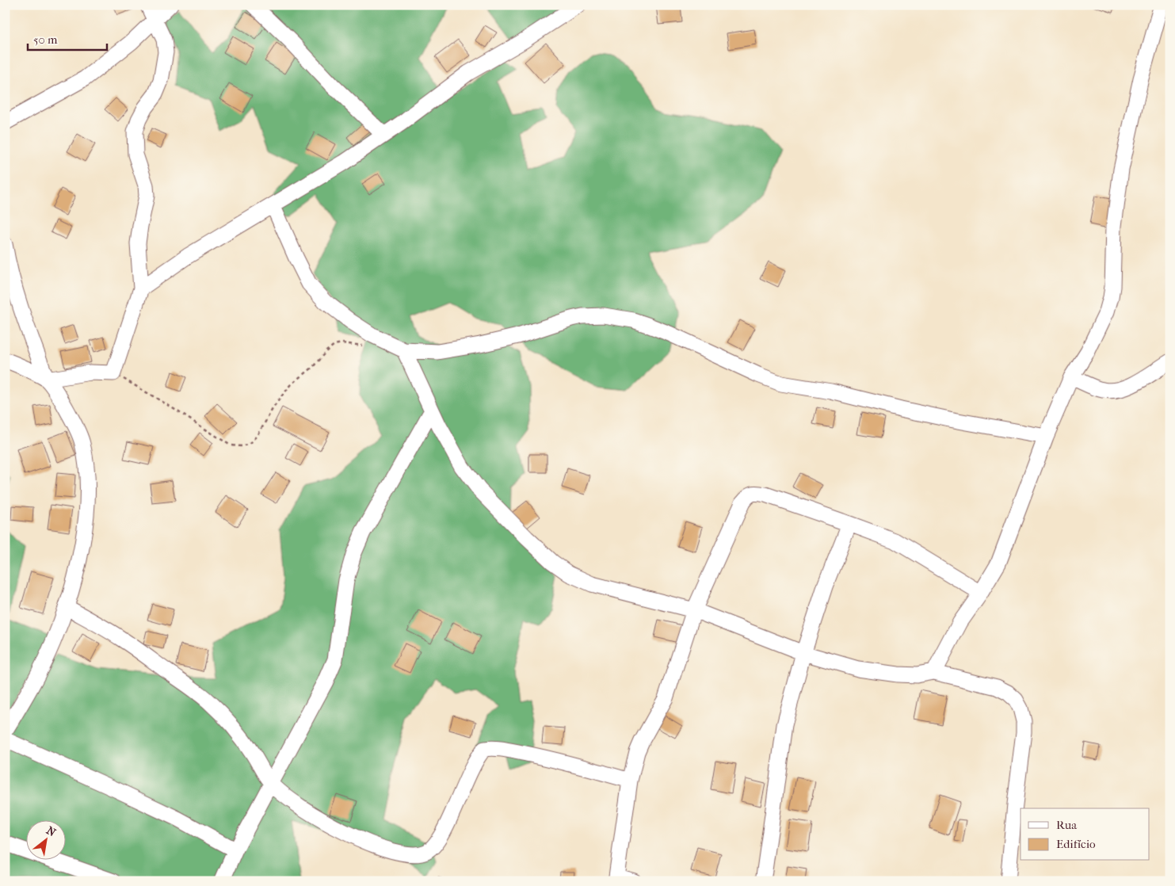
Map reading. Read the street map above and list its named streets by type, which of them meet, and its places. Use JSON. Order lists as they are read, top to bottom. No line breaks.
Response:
{"legend":["Rua","Edifício"],"scale_bar":"50 m","north":"top right"}
